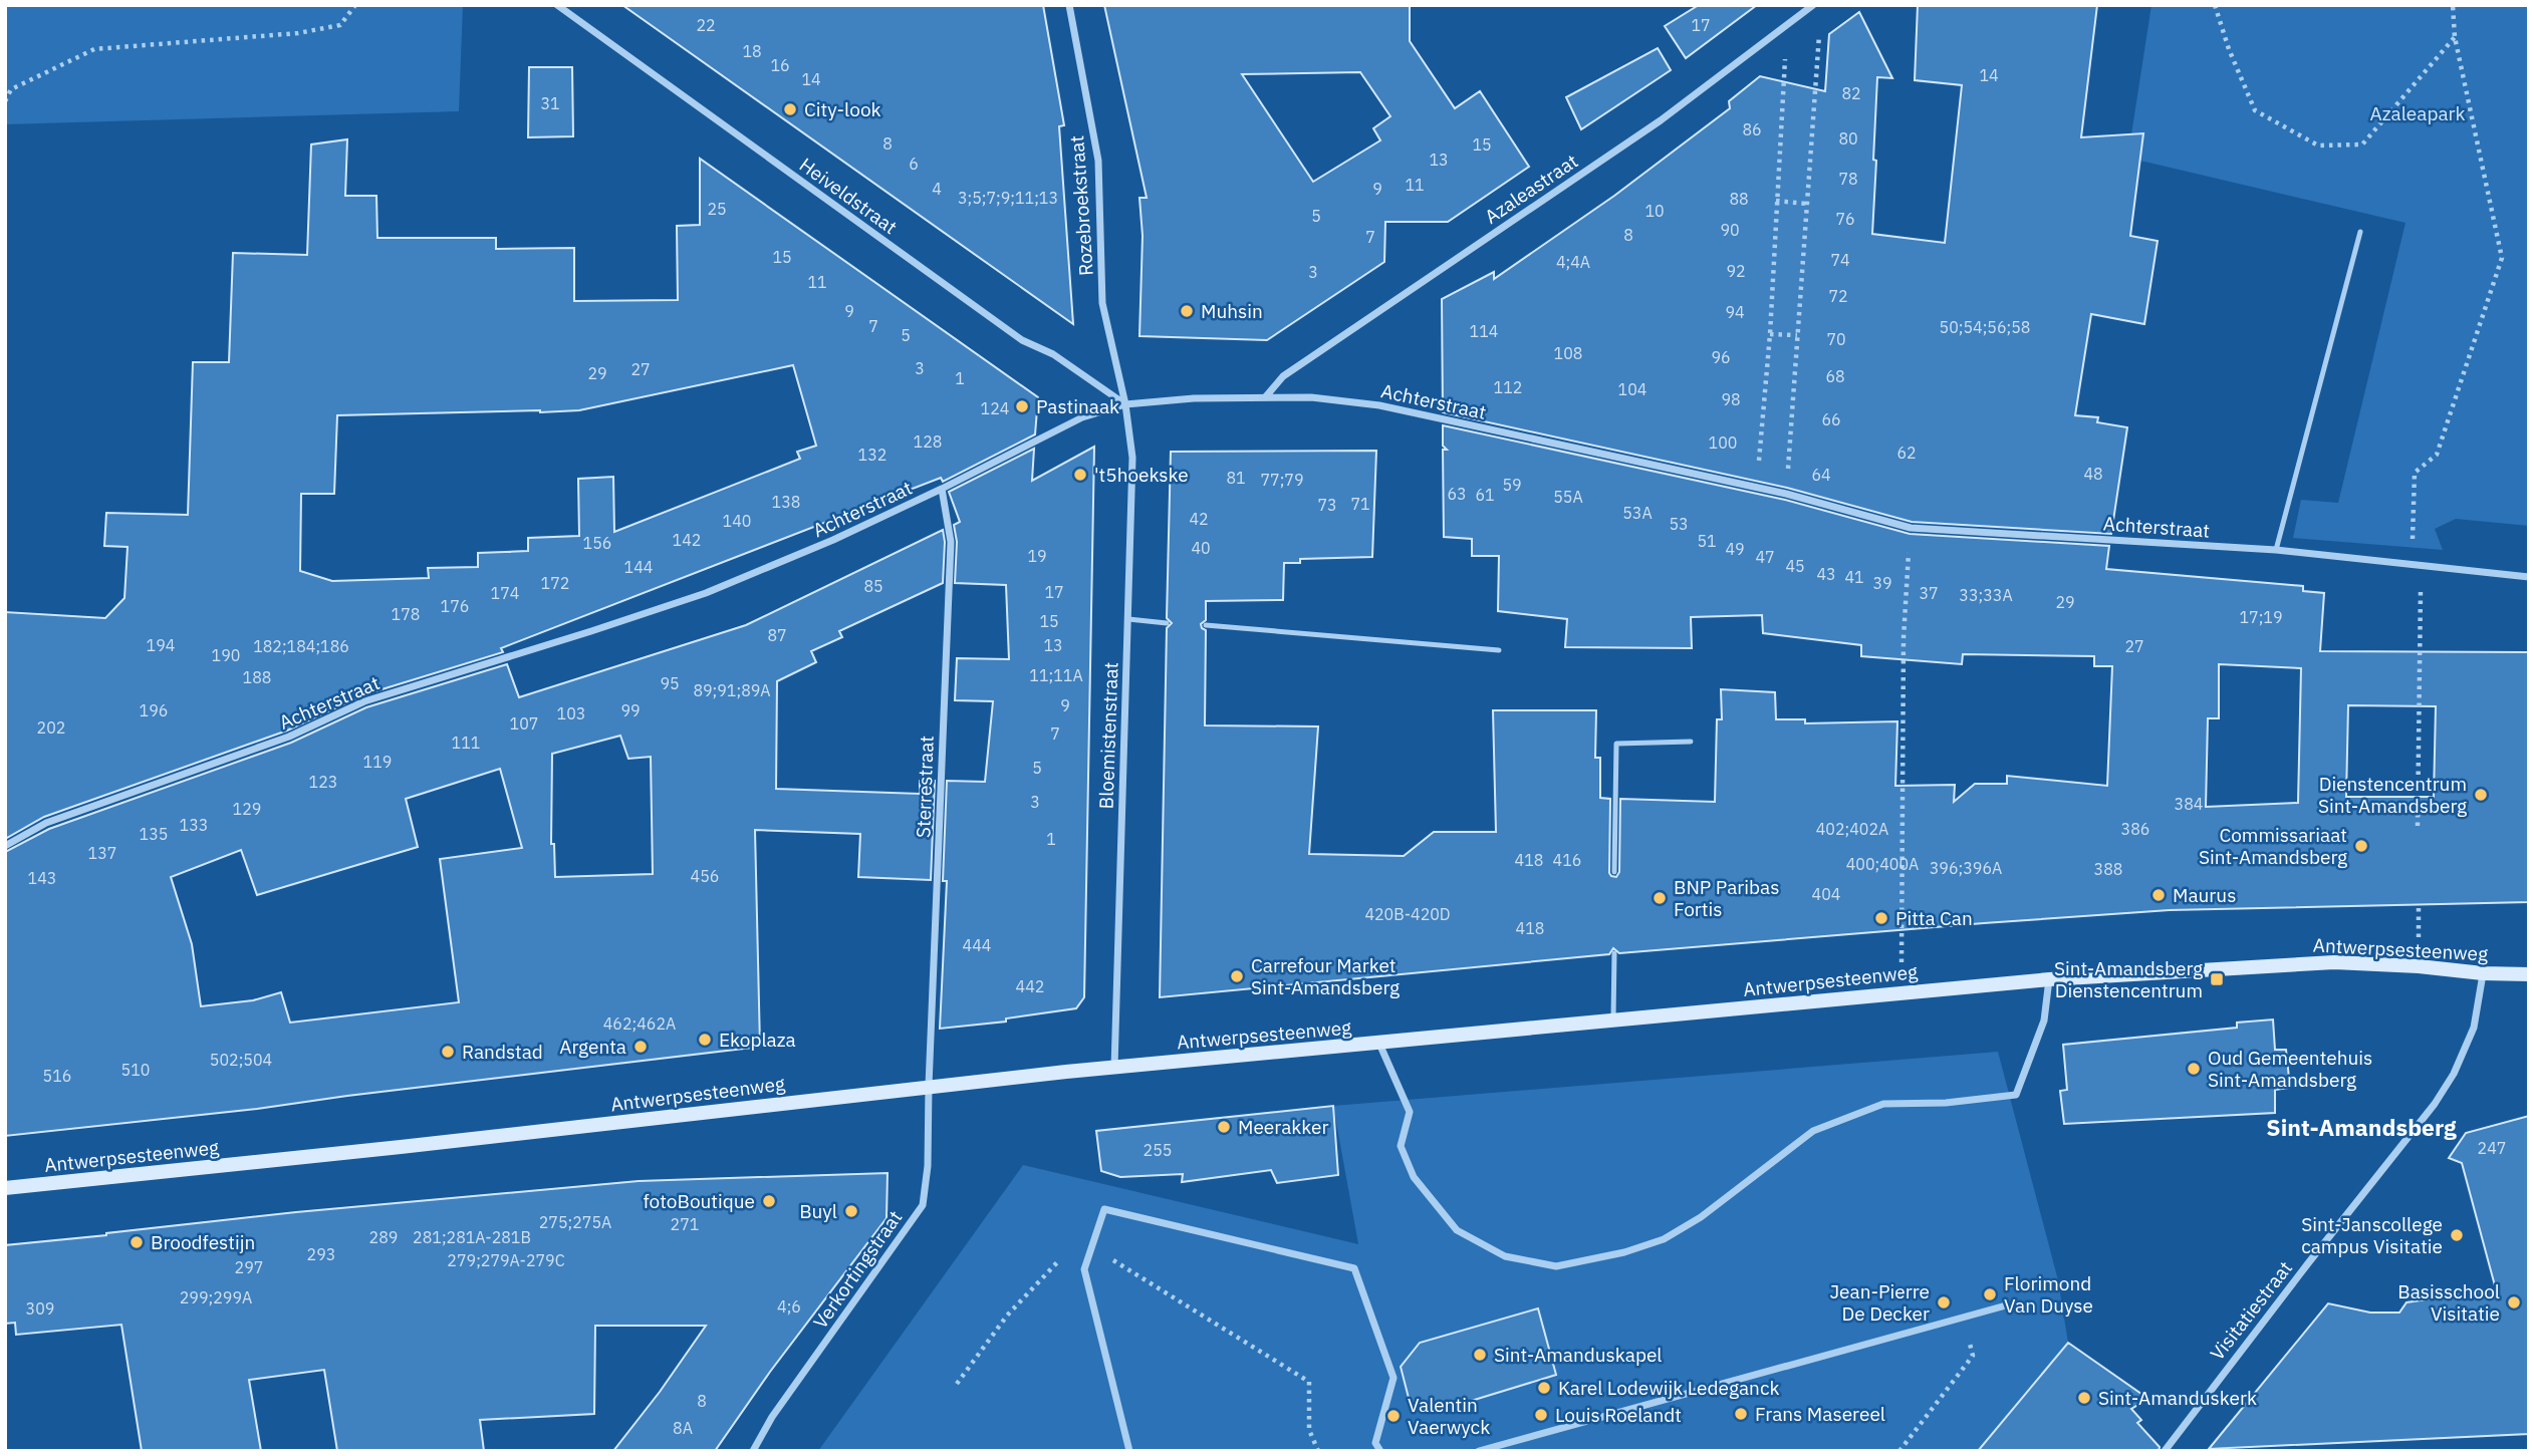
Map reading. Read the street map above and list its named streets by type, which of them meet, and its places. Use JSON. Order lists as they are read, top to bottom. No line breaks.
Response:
{"streets":{"main road":["Antwerpsesteenweg"],"street":["Azaleastraat","Heiveldstraat","Rozebroekstraat","Achterstraat","Bloemistenstraat","Sterrestraat","Verkortingstraat","Visitatiestraat"]},"crossings":[["Azaleastraat","Achterstraat"],["Heiveldstraat","Rozebroekstraat"],["Heiveldstraat","Achterstraat"],["Heiveldstraat","Bloemistenstraat"],["Rozebroekstraat","Achterstraat"],["Rozebroekstraat","Bloemistenstraat"],["Achterstraat","Bloemistenstraat"],["Achterstraat","Sterrestraat"],["Bloemistenstraat","Antwerpsesteenweg"],["Sterrestraat","Antwerpsesteenweg"],["Sterrestraat","Verkortingstraat"],["Antwerpsesteenweg","Verkortingstraat"],["Antwerpsesteenweg","Visitatiestraat"]],"districts":["Sint-Amandsberg"],"parks":["Azaleapark"],"places":{"other":["City-look","Muhsin","Pastinaak","'t5hoekske","Dienstencentrum Sint-Amandsberg","Commissariaat Sint-Amandsberg","Maurus","BNP Paribas Fortis","Pitta Can","Carrefour Market Sint-Amandsberg","Ekoplaza","Argenta","Randstad","Oud Gemeentehuis Sint-Amandsberg","Meerakker","fotoBoutique","Buyl","Sint-Janscollege campus Visitatie","Broodfestijn","Florimond Van Duyse","Jean-Pierre De Decker","Basisschool Visitatie","Sint-Amanduskapel","Karel Lodewijk Ledeganck","Sint-Amanduskerk","Frans Masereel","Louis Roelandt","Valentin Vaerwyck"],"transit":["Sint-Amandsberg Dienstencentrum"]},"house_numbers":["22","17","18","16","14","14","82","31","86","80","8","15","13","6","78","11","4","9","3;5;7;9;11;13","88","25","10","5","76","90","8","7","15","74","4;4A","92","3","11","72","9","94","7","50;54;56;58","114","5","70","108","96","3","27","29","68","1","112","104","98","124","66","128","100","62","132","48","64","81","77;79","59","63","61","55A","138","71","73","53A","42","140","53","142","51","156","40","49","19","47","45","144","43","41","172","39","85","17","174","37","33;33A","29","176","178","17;19","15","87","194","13","182;184;186","27","190","11;11A","188","95","89;91;89A","9","196","99","103","107","202","7","111","119","5","123","3","384","129","133","402;402A","386","135","1","137","418","416","400;400A","396;396A","388","456","143","404","420B-420D","418","444","442","462;462A","502;504","510","516","247","255","275;275A","271","289","281;281A-281B","293","279;279A-279C","297","299;299A","4;6","309","8","8A"]}
